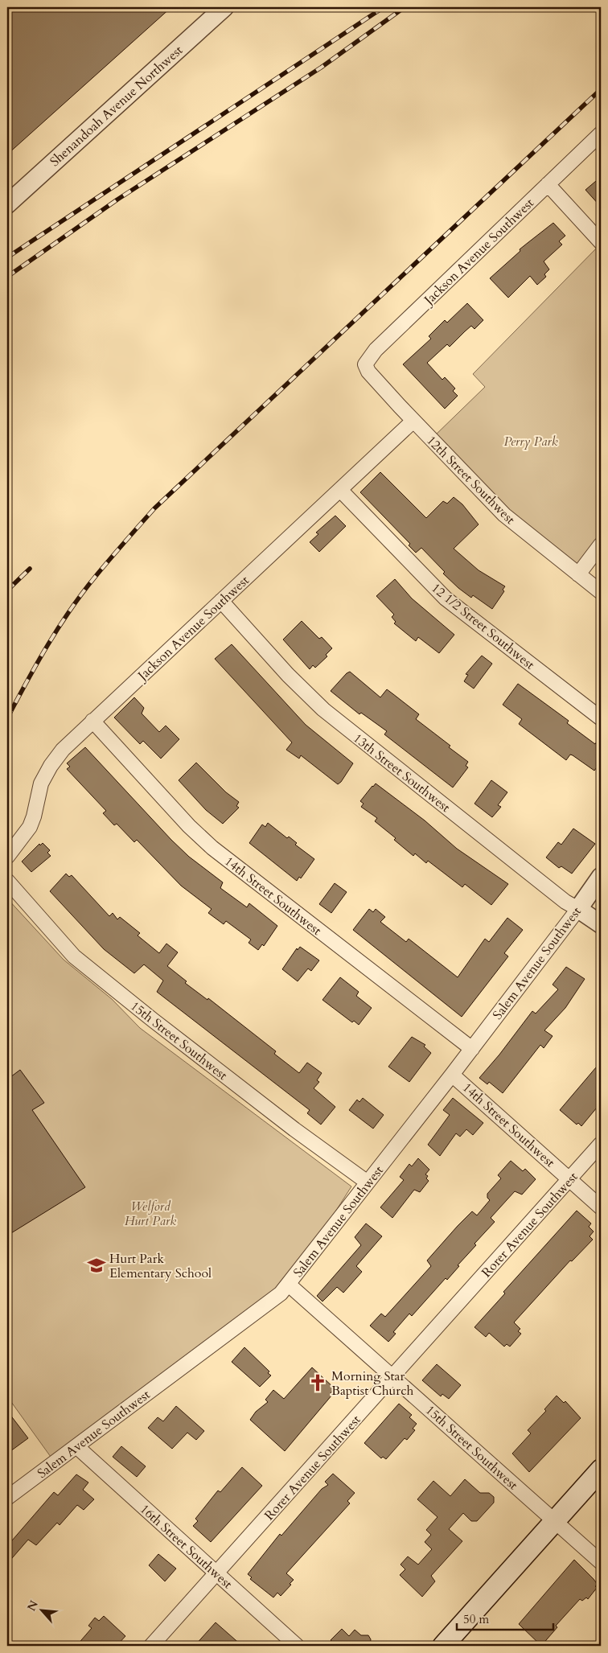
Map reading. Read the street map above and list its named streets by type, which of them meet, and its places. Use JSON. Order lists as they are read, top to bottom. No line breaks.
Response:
{"streets":{"street":["Shenandoah Avenue Northwest","Jackson Avenue Southwest","12th Street Southwest","12 1/2 Street Southwest","13th Street Southwest","14th Street Southwest","Salem Avenue Southwest","15th Street Southwest","Rorer Avenue Southwest","16th Street Southwest"]},"crossings":[["Jackson Avenue Southwest","12th Street Southwest"],["Jackson Avenue Southwest","12 1/2 Street Southwest"],["Jackson Avenue Southwest","13th Street Southwest"],["Jackson Avenue Southwest","14th Street Southwest"],["13th Street Southwest","Salem Avenue Southwest"],["14th Street Southwest","Salem Avenue Southwest"],["14th Street Southwest","Rorer Avenue Southwest"],["Salem Avenue Southwest","15th Street Southwest"],["Salem Avenue Southwest","16th Street Southwest"],["15th Street Southwest","Rorer Avenue Southwest"],["Rorer Avenue Southwest","16th Street Southwest"]],"parks":["Perry Park","Welford Hurt Park"],"places":{"school or university":["Hurt Park Elementary School"],"church":["Morning Star Baptist Church"]},"scale_bar":"50 m","north":"top left"}
